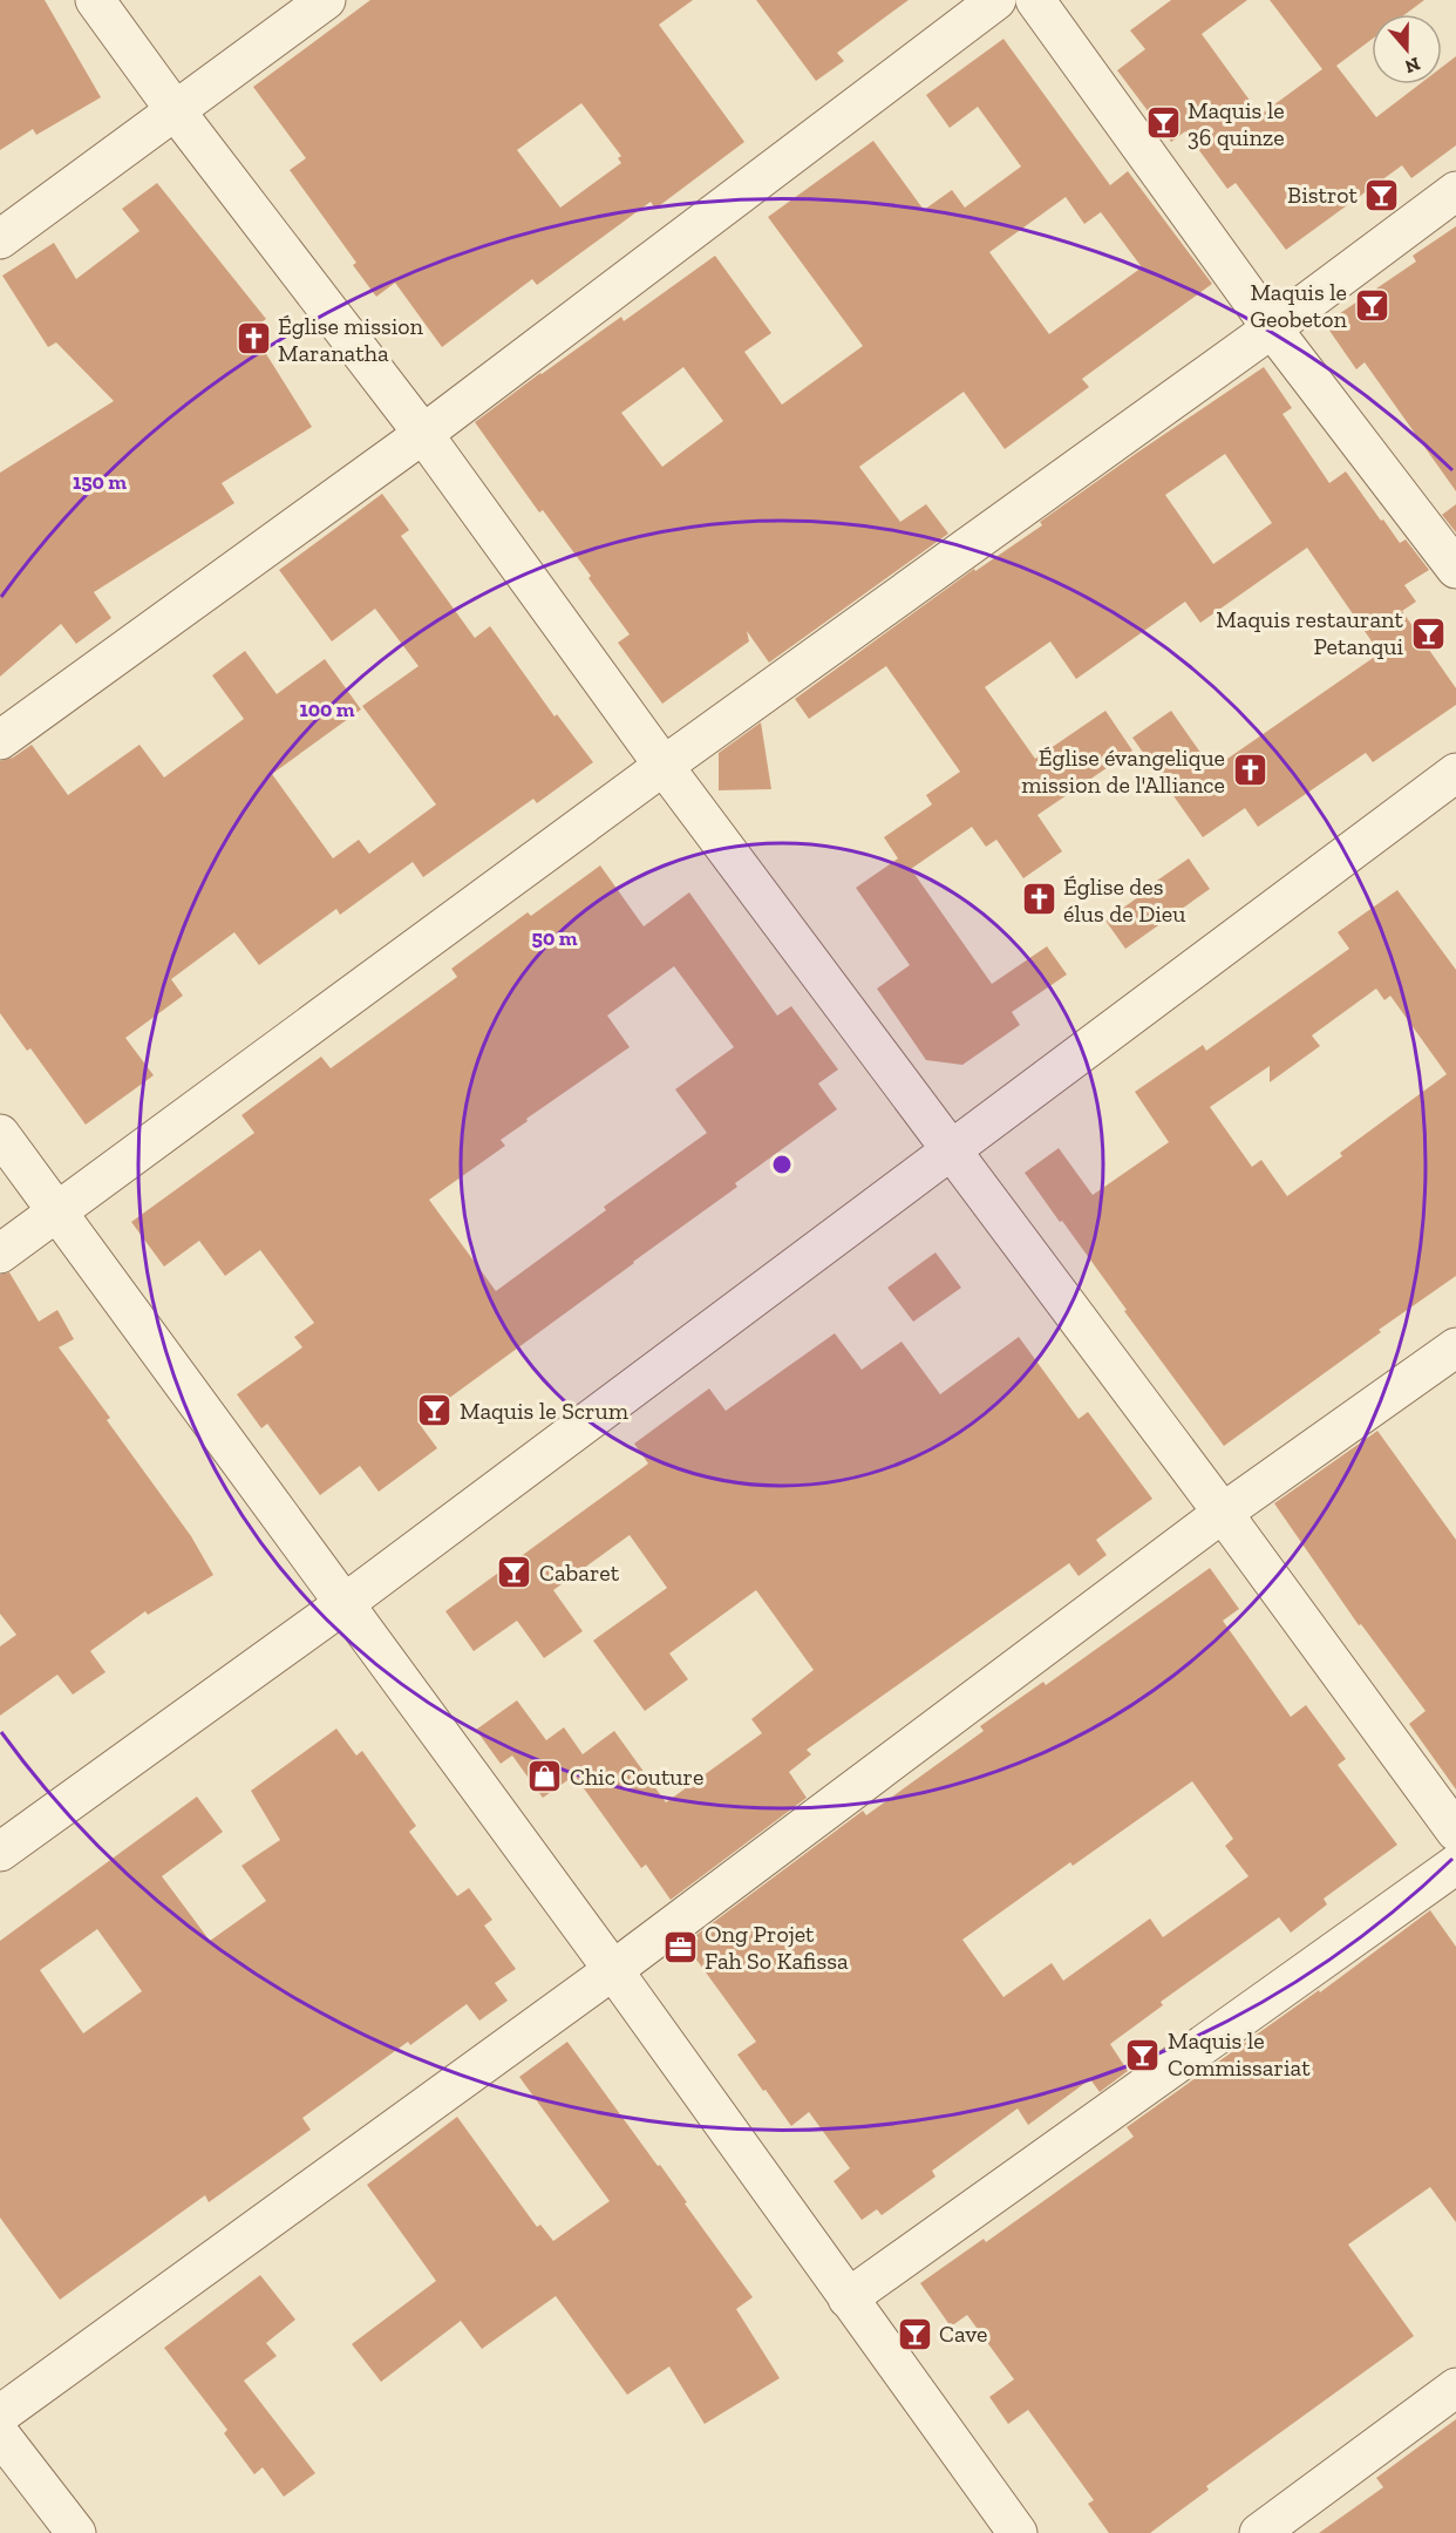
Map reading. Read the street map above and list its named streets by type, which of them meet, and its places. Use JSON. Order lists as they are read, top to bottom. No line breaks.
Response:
{"places":{"bar":["Maquis le 36 quinze","Bistrot","Maquis le Geobeton","Maquis restaurant Petanqui","Maquis le Scrum","Cabaret","Maquis le Commissariat","Cave"],"church":["Église mission Maranatha","Église évangelique mission de l'Alliance","Église des élus de Dieu"],"shop":["Chic Couture"],"office":["Ong Projet Fah So Kafissa"]},"north":"bottom","rings":["150 m","100 m","50 m"]}
